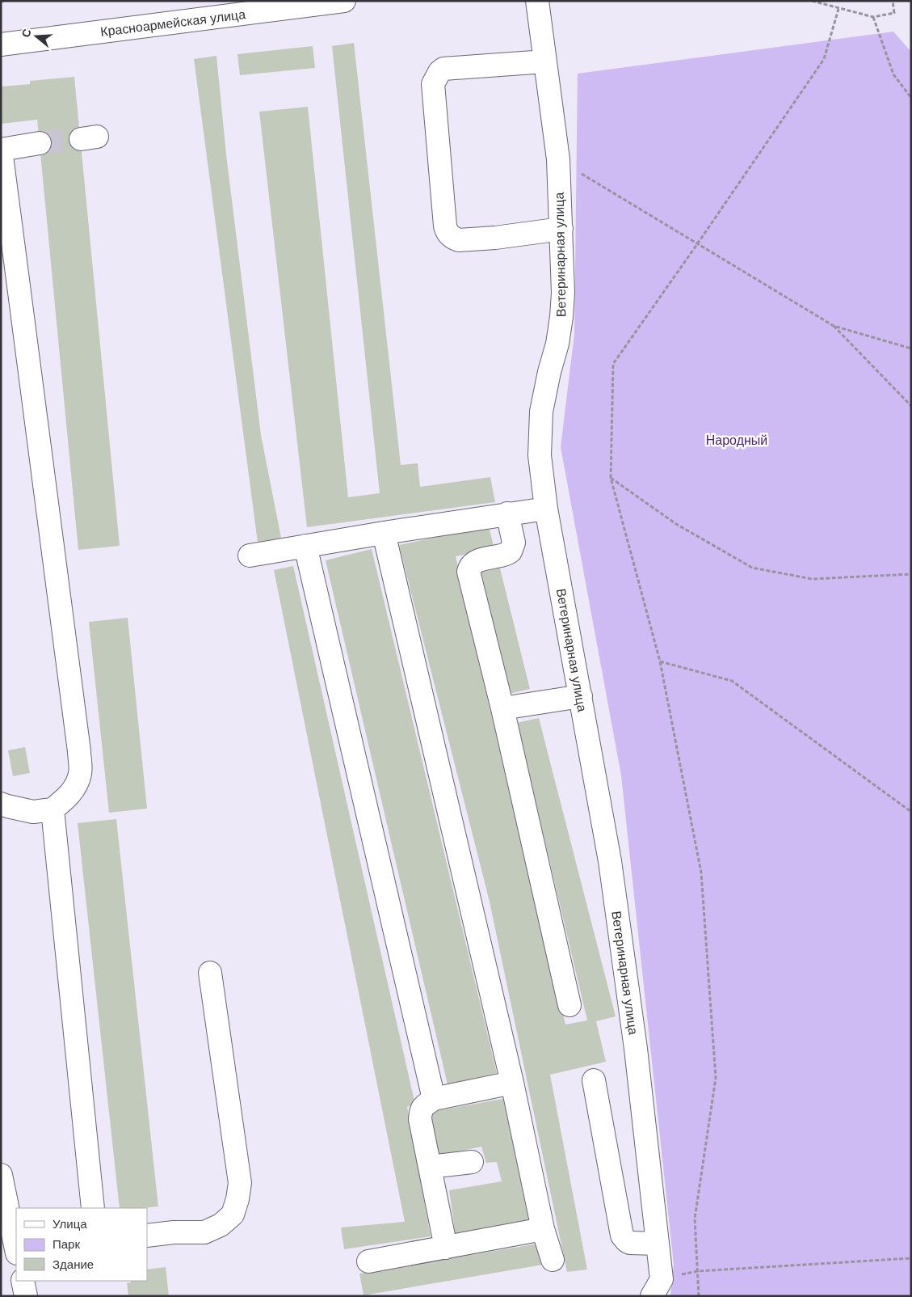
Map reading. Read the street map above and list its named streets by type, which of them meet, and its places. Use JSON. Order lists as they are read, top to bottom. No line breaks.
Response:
{"streets":{"street":["Красноармейская улица","Ветеринарная улица"]},"parks":["Народный"],"legend":["Улица","Парк","Здание"],"north":"left"}
